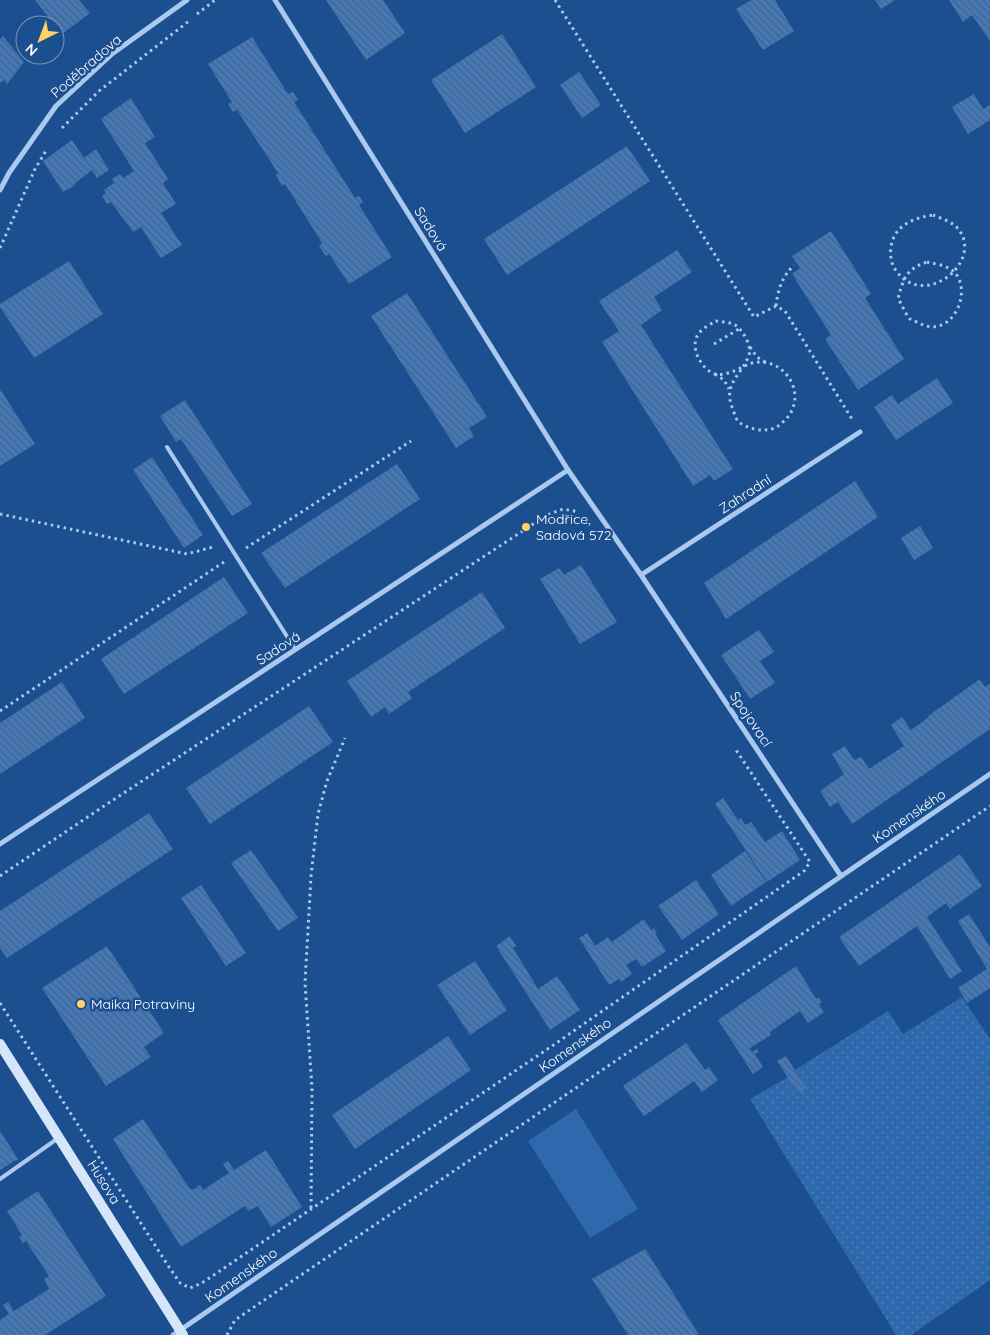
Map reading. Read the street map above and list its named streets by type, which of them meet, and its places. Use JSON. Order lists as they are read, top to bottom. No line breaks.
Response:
{"streets":{"street":["Poděbradova","Sadová","Zahradní","Spojovací","Komenského","Husova"]},"crossings":[["Sadová","Zahradní"],["Sadová","Spojovací"],["Zahradní","Spojovací"],["Spojovací","Komenského"],["Komenského","Husova"]],"places":["Modřice, Sadová 572","Maika Potraviny"],"north":"bottom left"}
